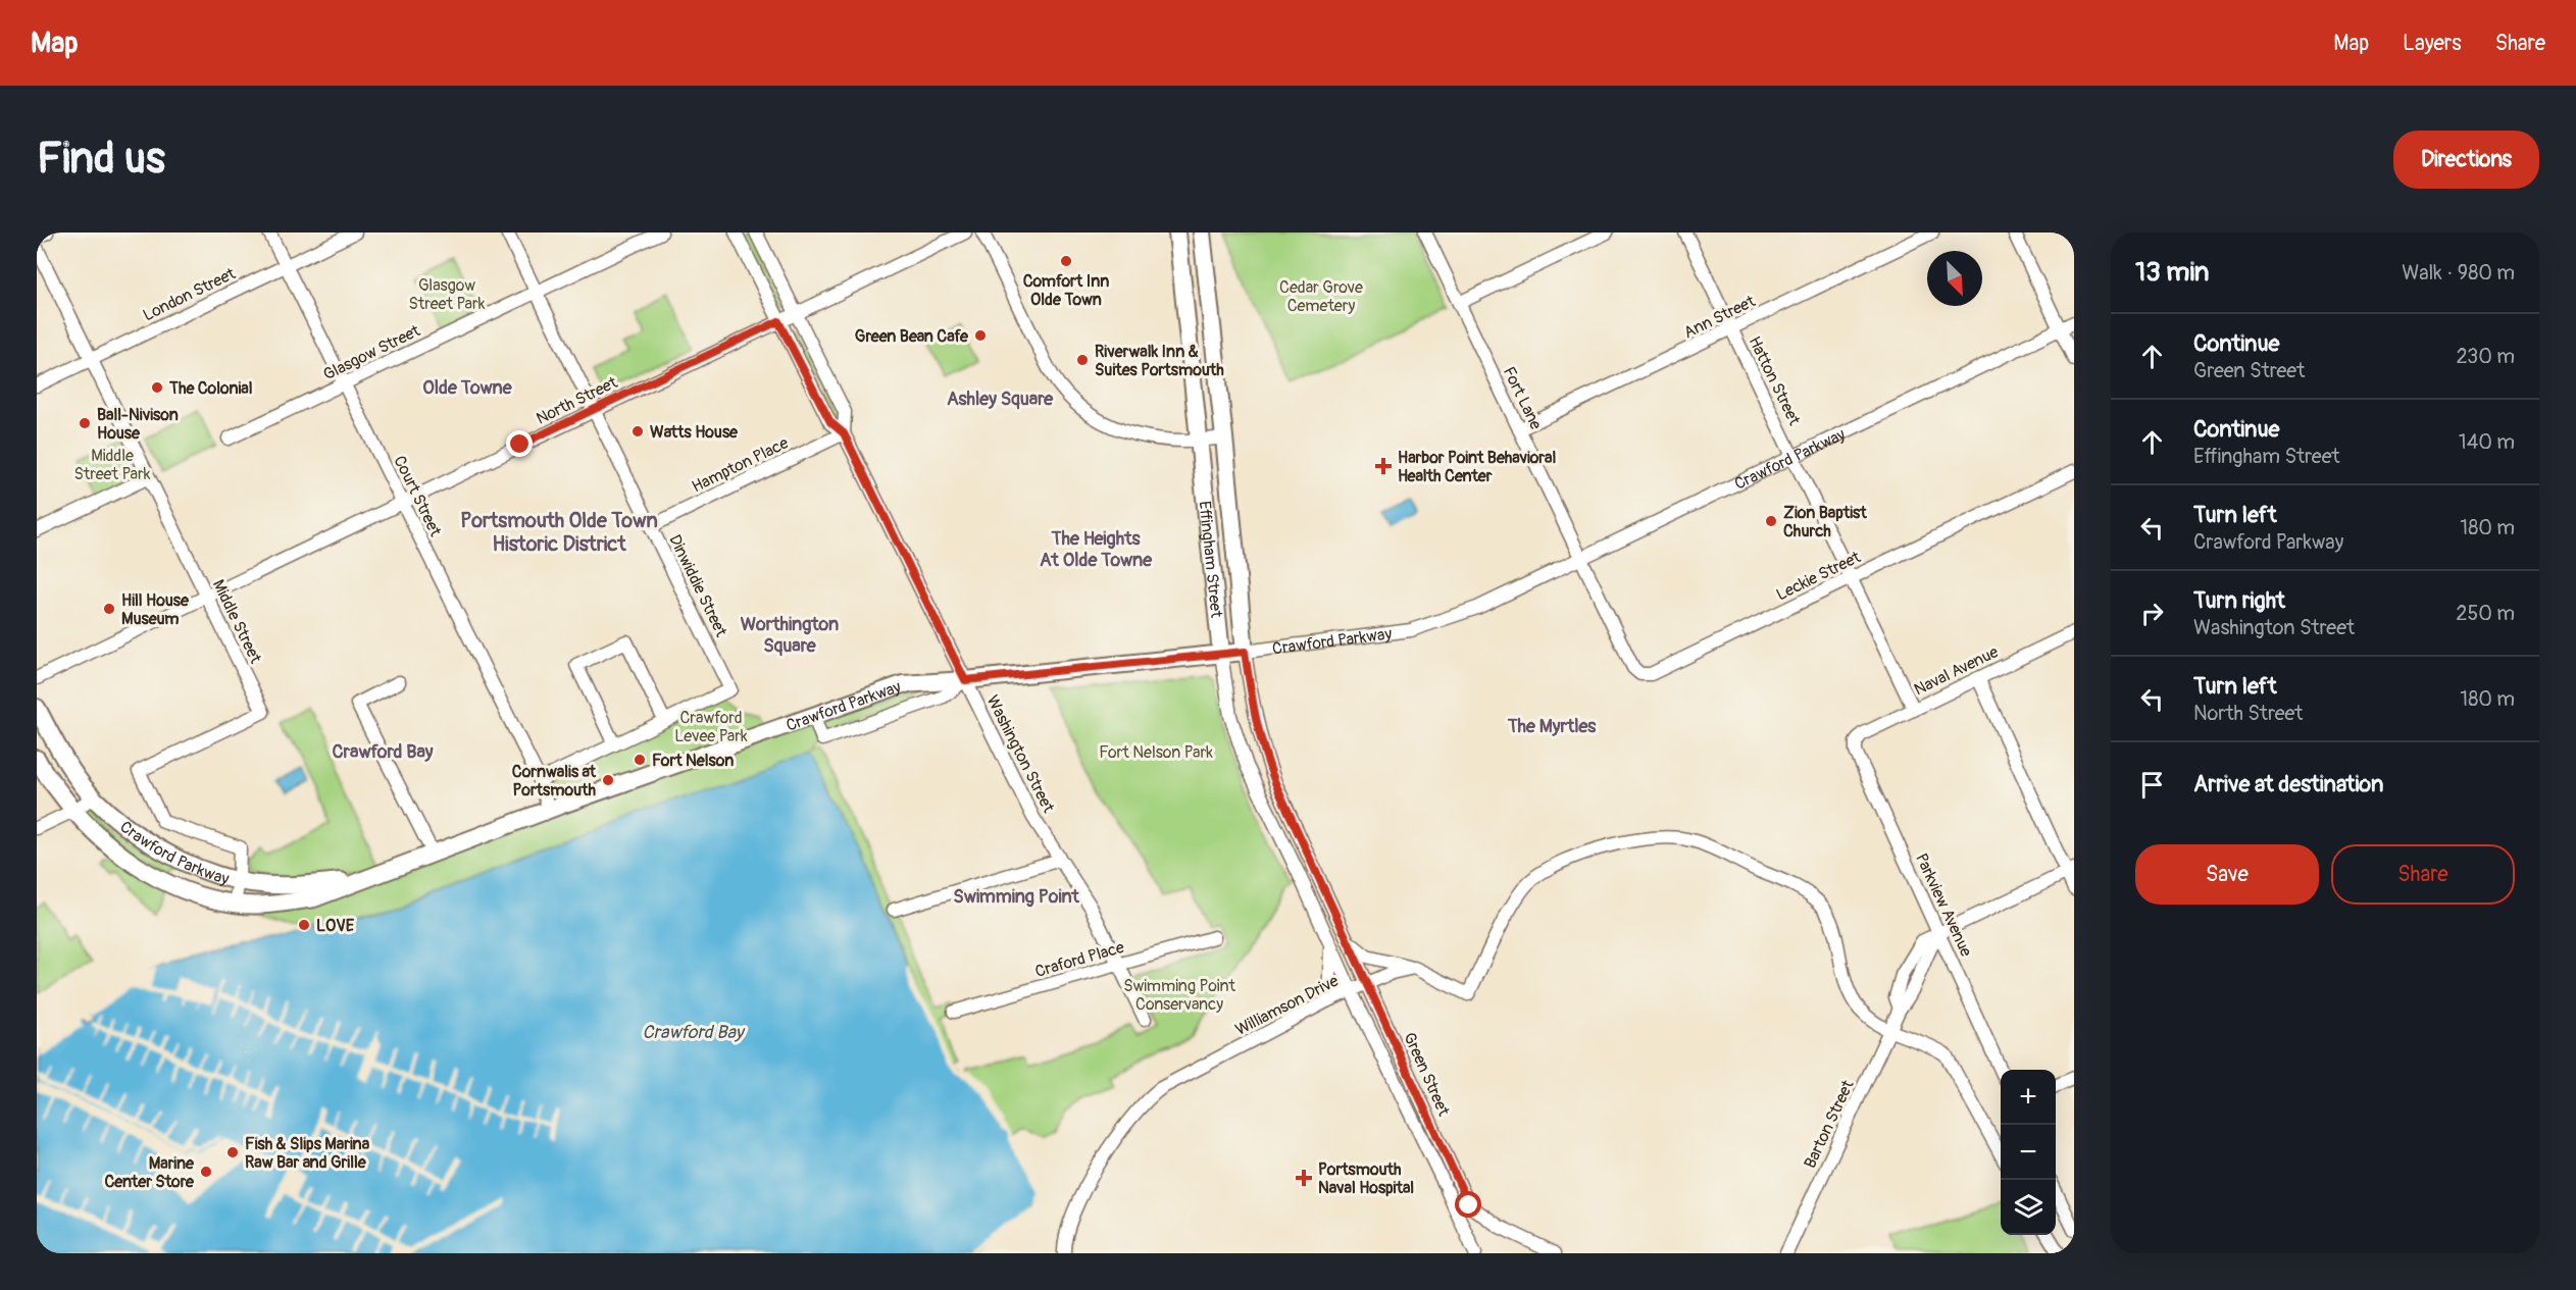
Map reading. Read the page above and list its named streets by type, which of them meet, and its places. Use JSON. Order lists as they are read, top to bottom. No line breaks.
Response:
{"streets":{"main road":["Crawford Parkway","Effingham Street"],"street":["London Street","Ann Street","Glasgow Street","Hatton Street","Fort Lane","North Street","Hampton Place","Court Street","Leckie Street","Dinwiddie Street","Middle Street","Naval Avenue","Washington Street","Parkview Avenue","Craford Place","Williamson Drive","Green Street","Barton Street"]},"crossings":[["London Street","Court Street"],["London Street","Middle Street"],["Ann Street","Hatton Street"],["Ann Street","Fort Lane"],["Glasgow Street","Court Street"],["Glasgow Street","Dinwiddie Street"],["Hatton Street","Crawford Parkway"],["Hatton Street","Leckie Street"],["Hatton Street","Naval Avenue"],["Fort Lane","Crawford Parkway"],["Fort Lane","Leckie Street"],["North Street","Court Street"],["North Street","Dinwiddie Street"],["North Street","Middle Street"],["North Street","Washington Street"],["Crawford Parkway","Court Street"],["Crawford Parkway","Effingham Street"],["Crawford Parkway","Middle Street"],["Crawford Parkway","Washington Street"],["Hampton Place","Dinwiddie Street"],["Hampton Place","Washington Street"],["Effingham Street","Green Street"],["Naval Avenue","Parkview Avenue"],["Washington Street","Craford Place"],["Parkview Avenue","Barton Street"],["Williamson Drive","Green Street"]],"districts":["Olde Towne","Ashley Square","Portsmouth Olde Town Historic District","The Heights At Olde Towne","Worthington Square","The Myrtles","Crawford Bay","Swimming Point"],"water":["Crawford Bay"],"parks":["Glasgow Street Park","Cedar Grove Cemetery","Middle Street Park","Crawford Levee Park","Fort Nelson Park","Swimming Point Conservancy"],"places":{"other":["Comfort Inn Olde Town","Green Bean Cafe","Riverwalk Inn & Suites Portsmouth","The Colonial","Ball-Nivison House","Watts House","Zion Baptist Church","Hill House Museum","Fort Nelson","Cornwalis at Portsmouth","LOVE","Fish & Slips Marina Raw Bar and Grille","Marine Center Store"],"health":["Harbor Point Behavioral Health Center","Portsmouth Naval Hospital"]},"north":"bottom right","page":{"header":"Map","nav":["Map","Layers","Share"],"buttons":["Directions",["Save","Share"]],"title":"Find us","heading":["13 min","Walk · 980 m"],"list":[["Continue","Green Street","230 m"],["Continue","Effingham Street","140 m"],["Turn left","Crawford Parkway","180 m"],["Turn right","Washington Street","250 m"],["Turn left","North Street","180 m"],"Arrive at destination"],"map_buttons":["+","−"]}}
